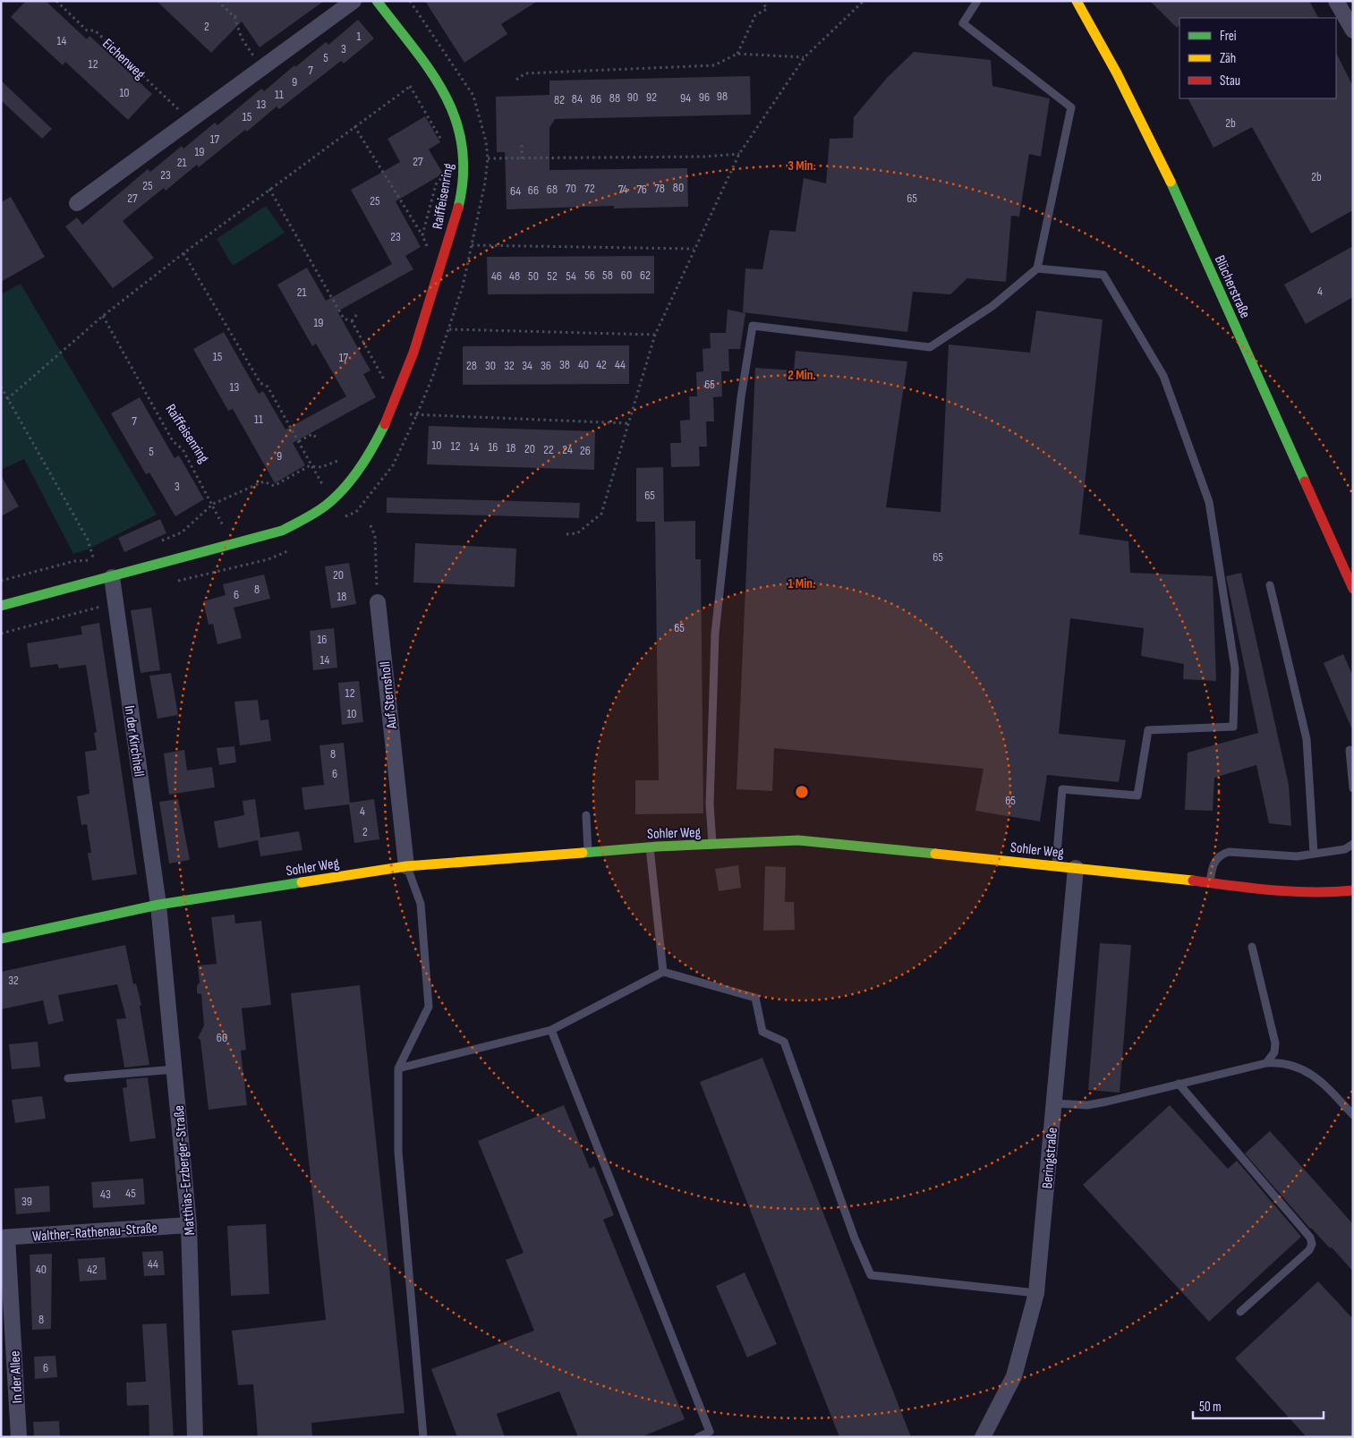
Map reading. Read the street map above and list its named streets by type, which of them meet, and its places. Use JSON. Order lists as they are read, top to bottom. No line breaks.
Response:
{"streets":{"street":["Raiffeisenring","Blücherstraße","Auf Sternsholl","In der Kirchhell","Sohler Weg","Beringstraße","Matthias-Erzberger-Straße","Walther-Rathenau-Straße","In der Allee"],"path":["Eichenweg"]},"crossings":[["Raiffeisenring","In der Kirchhell"],["Auf Sternsholl","Sohler Weg"],["In der Kirchhell","Sohler Weg"],["In der Kirchhell","Matthias-Erzberger-Straße"],["Sohler Weg","Beringstraße"],["Sohler Weg","Matthias-Erzberger-Straße"],["Matthias-Erzberger-Straße","Walther-Rathenau-Straße"],["Walther-Rathenau-Straße","In der Allee"]],"house_numbers":["2","1","14","3","5","12","7","9","10","11","98","90","92","96","88","94","84","86","82","13","15","2b","17","19","27","21","23","2b","25","80","70","72","78","68","74","76","66","64","27","65","25","23","56","58","60","62","46","48","50","52","54","4","21","19","15","17","38","40","42","44","28","30","32","34","36","65","13","11","7","10","12","14","16","18","20","22","24","26","5","9","3","65","65","20","8","6","18","65","16","14","12","10","8","6","65","4","2","32","60","45","43","39","44","40","42","8","6"],"legend":["Frei","Zäh","Stau"],"scale_bar":"50 m","rings":["3 Min.","2 Min.","1 Min."]}
